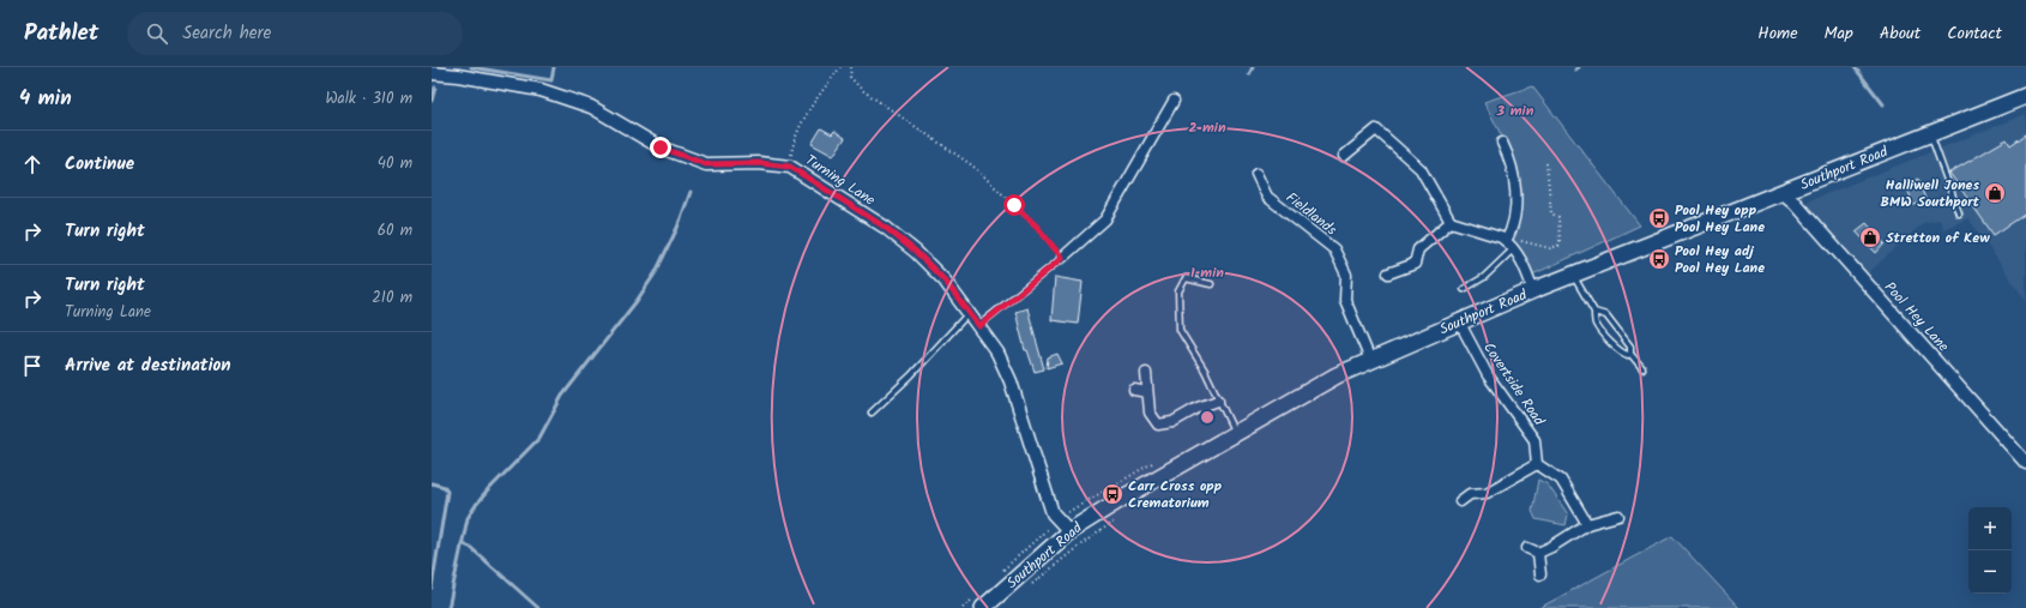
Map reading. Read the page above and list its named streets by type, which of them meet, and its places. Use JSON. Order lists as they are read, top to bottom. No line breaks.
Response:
{"streets":{"highway":["Southport Road"],"street":["Turning Lane","Fieldlands","Pool Hey Lane","Covertside Road"]},"crossings":[["Southport Road","Turning Lane"],["Southport Road","Fieldlands"],["Southport Road","Pool Hey Lane"],["Southport Road","Covertside Road"]],"places":{"shop":["Halliwell Jones BMW Southport","Stretton of Kew"],"bus stop":["Pool Hey opp Pool Hey Lane","Pool Hey adj Pool Hey Lane","Carr Cross opp Crematorium"]},"page":{"header":"Pathlet","search":"Search here","nav":["Home","Map","About","Contact"],"heading":["4 min","Walk · 310 m"],"list":[["Continue","40 m"],["Turn right","60 m"],["Turn right","Turning Lane","210 m"],"Arrive at destination"],"map_buttons":["+","−"]},"rings":["3 min","2 min","1 min"]}
